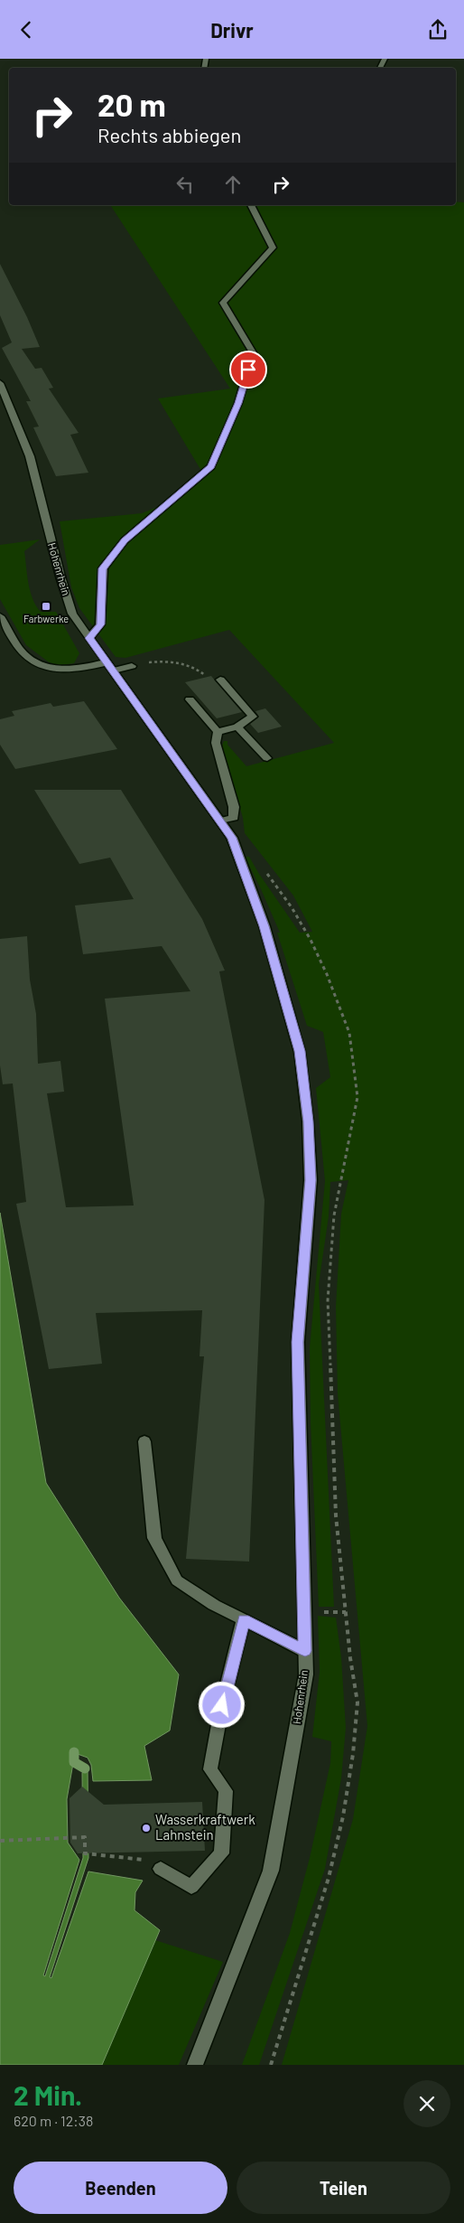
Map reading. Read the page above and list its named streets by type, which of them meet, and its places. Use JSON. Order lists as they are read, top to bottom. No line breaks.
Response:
{"streets":{"street":["Hohenrhein"]},"places":{"transit":["Farbwerke"],"other":["Wasserkraftwerk Lahnstein"]},"page":{"header":"Drivr","turn":["20 m","Rechts abbiegen"],"heading":["2 Min.","620 m · 12:38"],"buttons":["Beenden","Teilen"]}}
